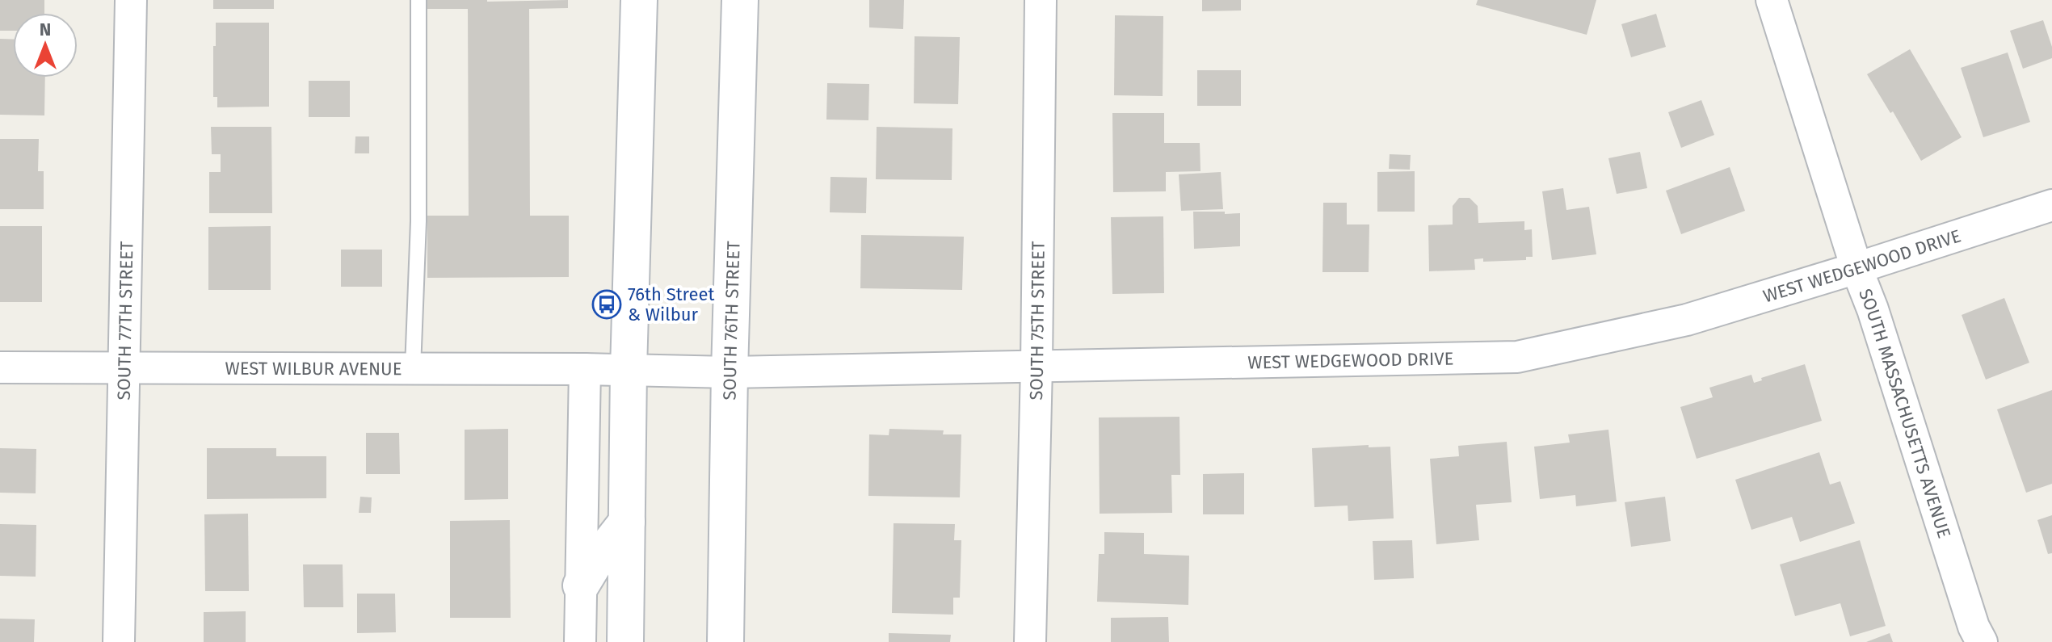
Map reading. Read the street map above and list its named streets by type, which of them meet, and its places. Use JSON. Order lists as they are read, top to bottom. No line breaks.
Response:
{"streets":{"main road":["SOUTH 76TH STREET"],"street":["WEST WEDGEWOOD DRIVE","SOUTH 77TH STREET","SOUTH 75TH STREET","WEST WILBUR AVENUE","SOUTH MASSACHUSETTS AVENUE"]},"crossings":[["WEST WEDGEWOOD DRIVE","SOUTH 76TH STREET"],["WEST WEDGEWOOD DRIVE","SOUTH 75TH STREET"],["WEST WEDGEWOOD DRIVE","WEST WILBUR AVENUE"],["WEST WEDGEWOOD DRIVE","SOUTH MASSACHUSETTS AVENUE"],["SOUTH 77TH STREET","WEST WILBUR AVENUE"]],"places":{"bus stop":["76th Street & Wilbur"]},"north":"top"}
